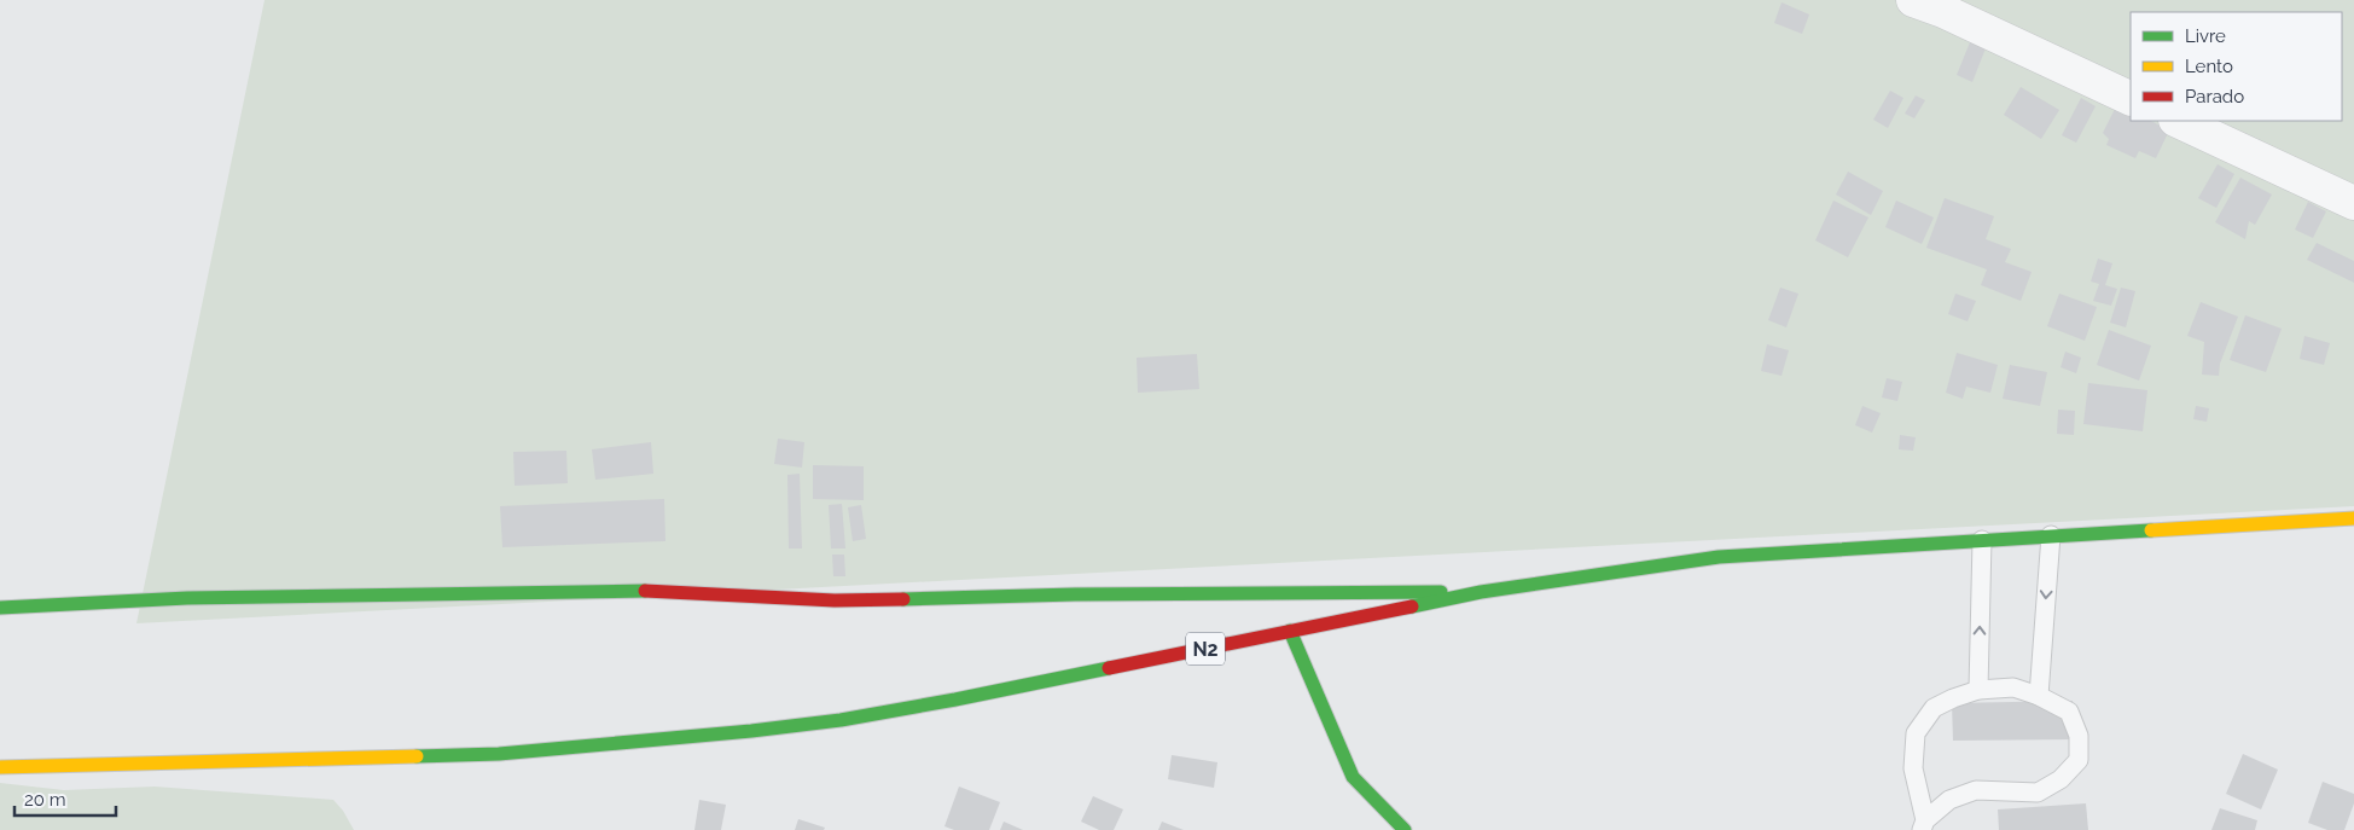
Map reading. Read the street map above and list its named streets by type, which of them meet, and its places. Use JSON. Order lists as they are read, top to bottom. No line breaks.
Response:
{"streets":{"main road":["N2"]},"legend":["Livre","Lento","Parado"],"scale_bar":"20 m"}
